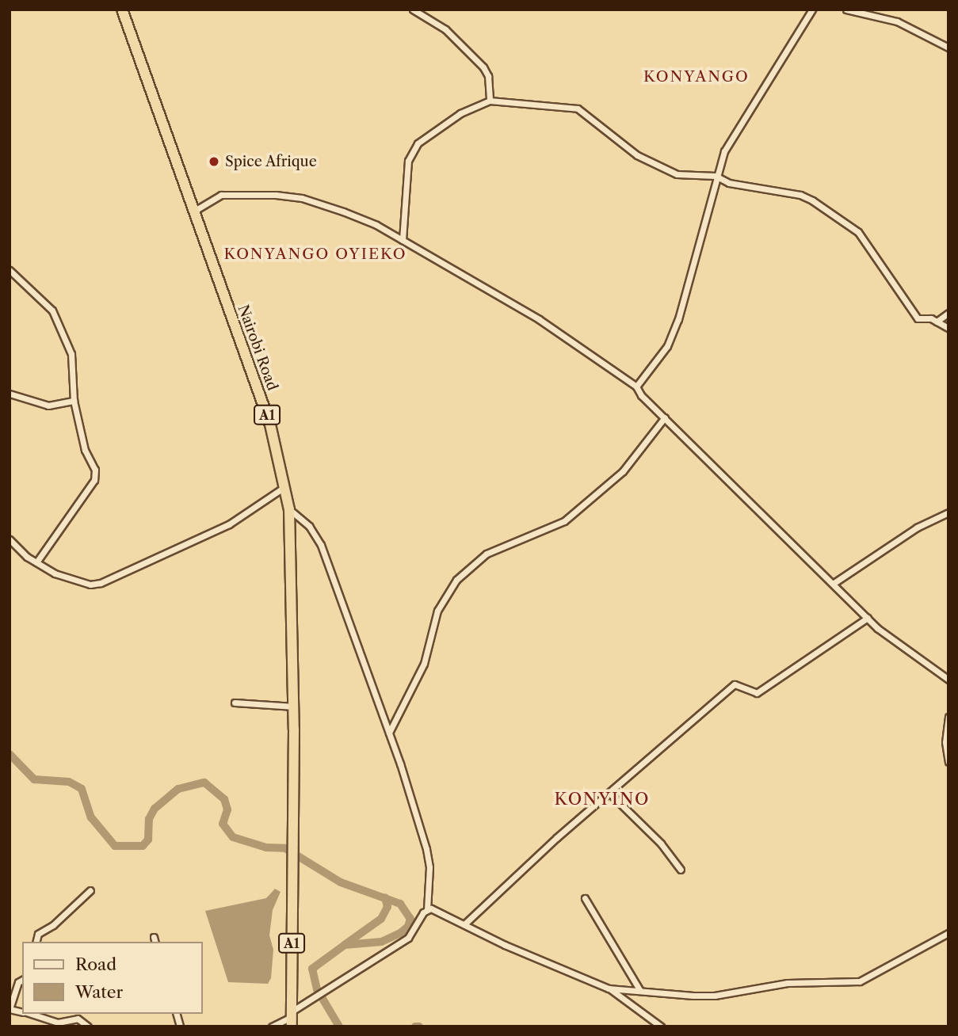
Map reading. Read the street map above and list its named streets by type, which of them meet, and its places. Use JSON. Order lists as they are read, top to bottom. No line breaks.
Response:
{"streets":{"highway":["Nairobi Road","A1"]},"districts":["KONYANGO","KONYANGO OYIEKO","KONYINO"],"places":["Spice Afrique"],"legend":["Road","Water"]}
